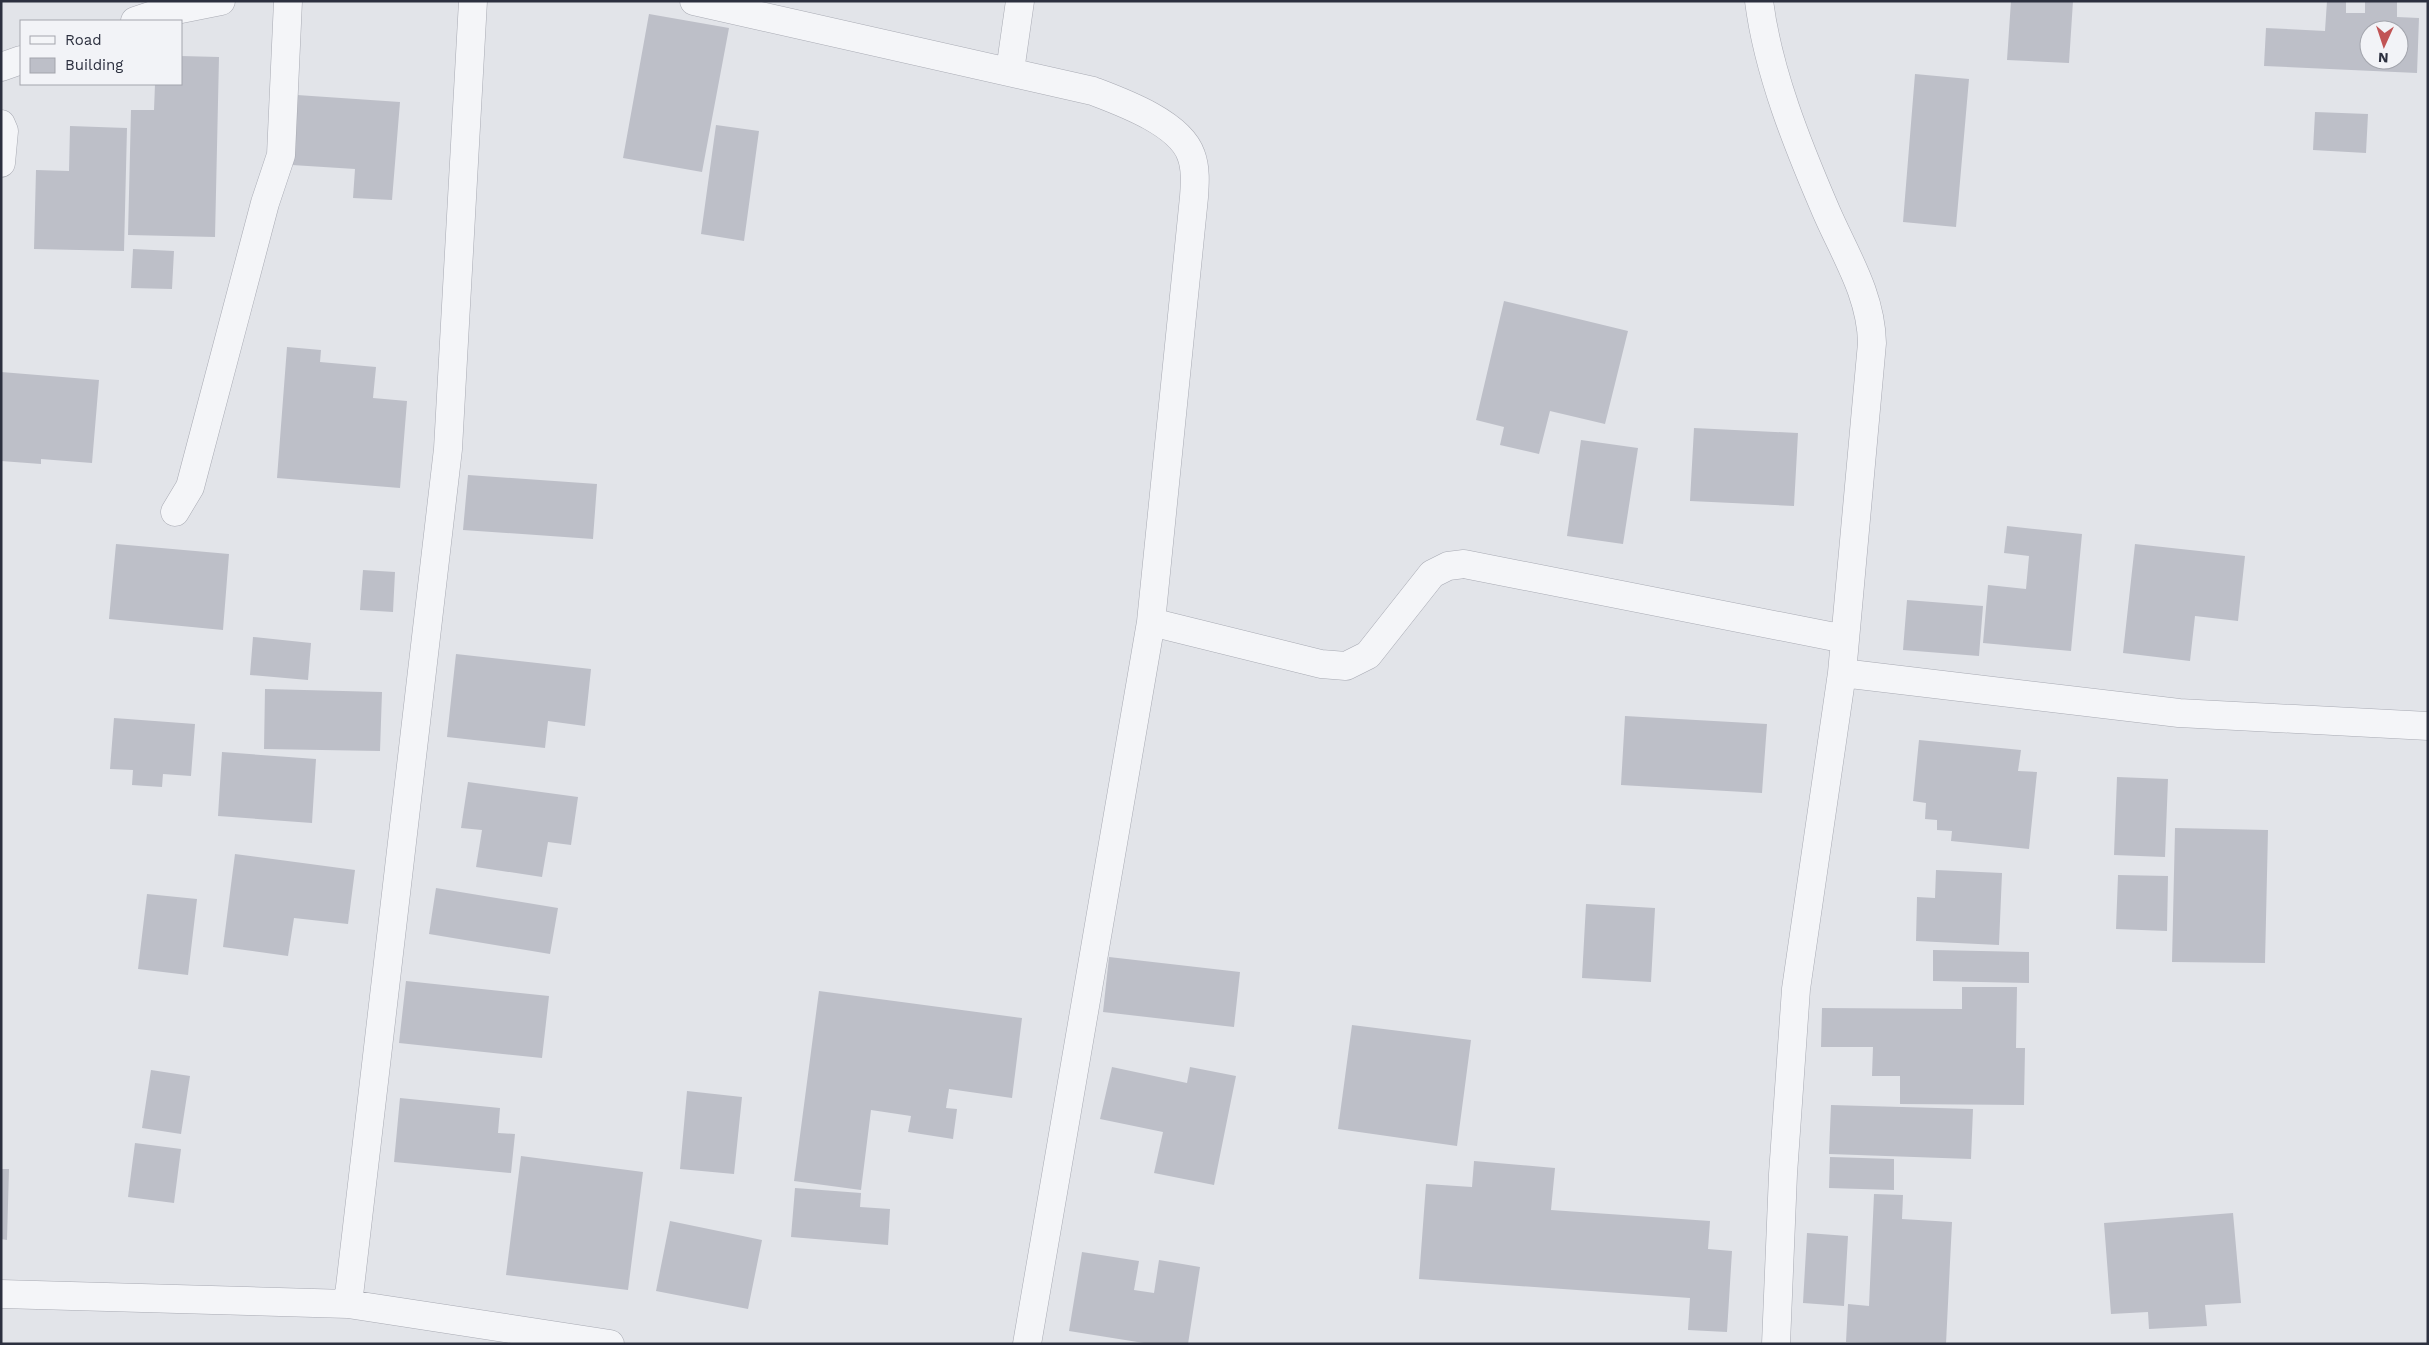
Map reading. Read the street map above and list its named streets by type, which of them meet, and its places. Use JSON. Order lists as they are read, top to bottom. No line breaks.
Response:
{"legend":["Road","Building"],"north":"bottom"}
